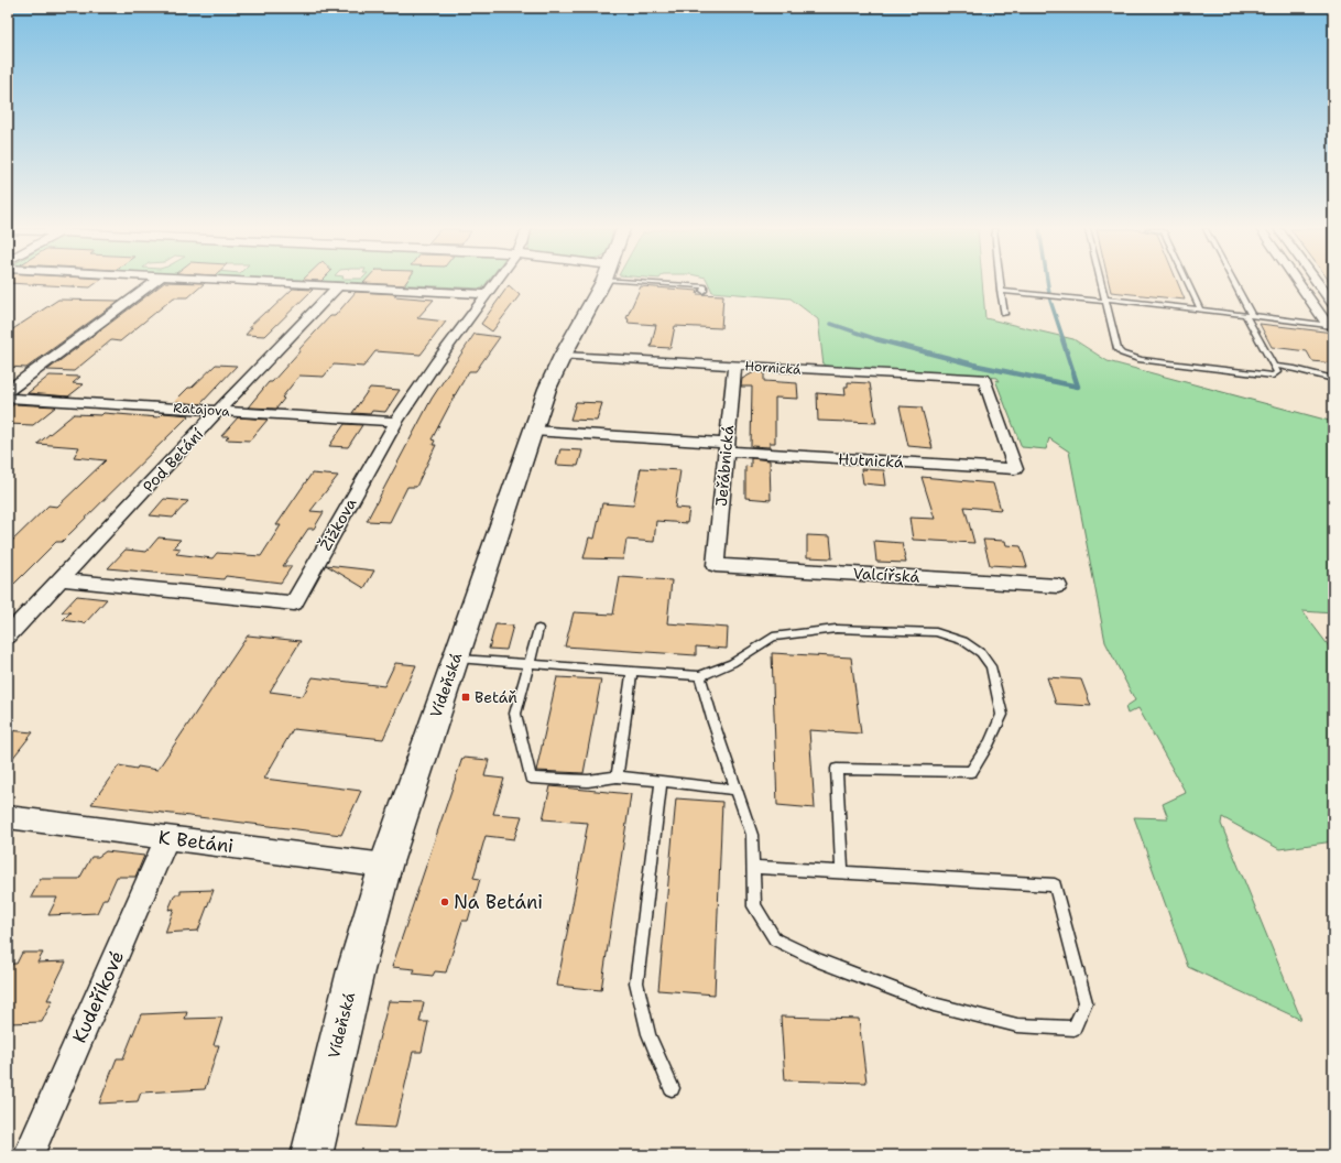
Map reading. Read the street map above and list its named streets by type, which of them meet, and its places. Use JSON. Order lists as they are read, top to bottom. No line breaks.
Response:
{"streets":{"main road":["Vídeňská"],"street":["Hornická","Ratajova","Pod Betání","Hutnická","Jeřábnická","Žižkova","Valcířská","K Betáni","Kudeříkové"]},"crossings":[["Hornická","Hutnická"],["Hornická","Jeřábnická"],["Hornická","Vídeňská"],["Ratajova","Pod Betání"],["Ratajova","Žižkova"],["Pod Betání","Žižkova"],["Hutnická","Jeřábnická"],["Hutnická","Vídeňská"],["Jeřábnická","Valcířská"],["Vídeňská","K Betáni"],["K Betáni","Kudeříkové"]],"places":{"transit":["Betáň"],"other":["Na Betáni"]}}
